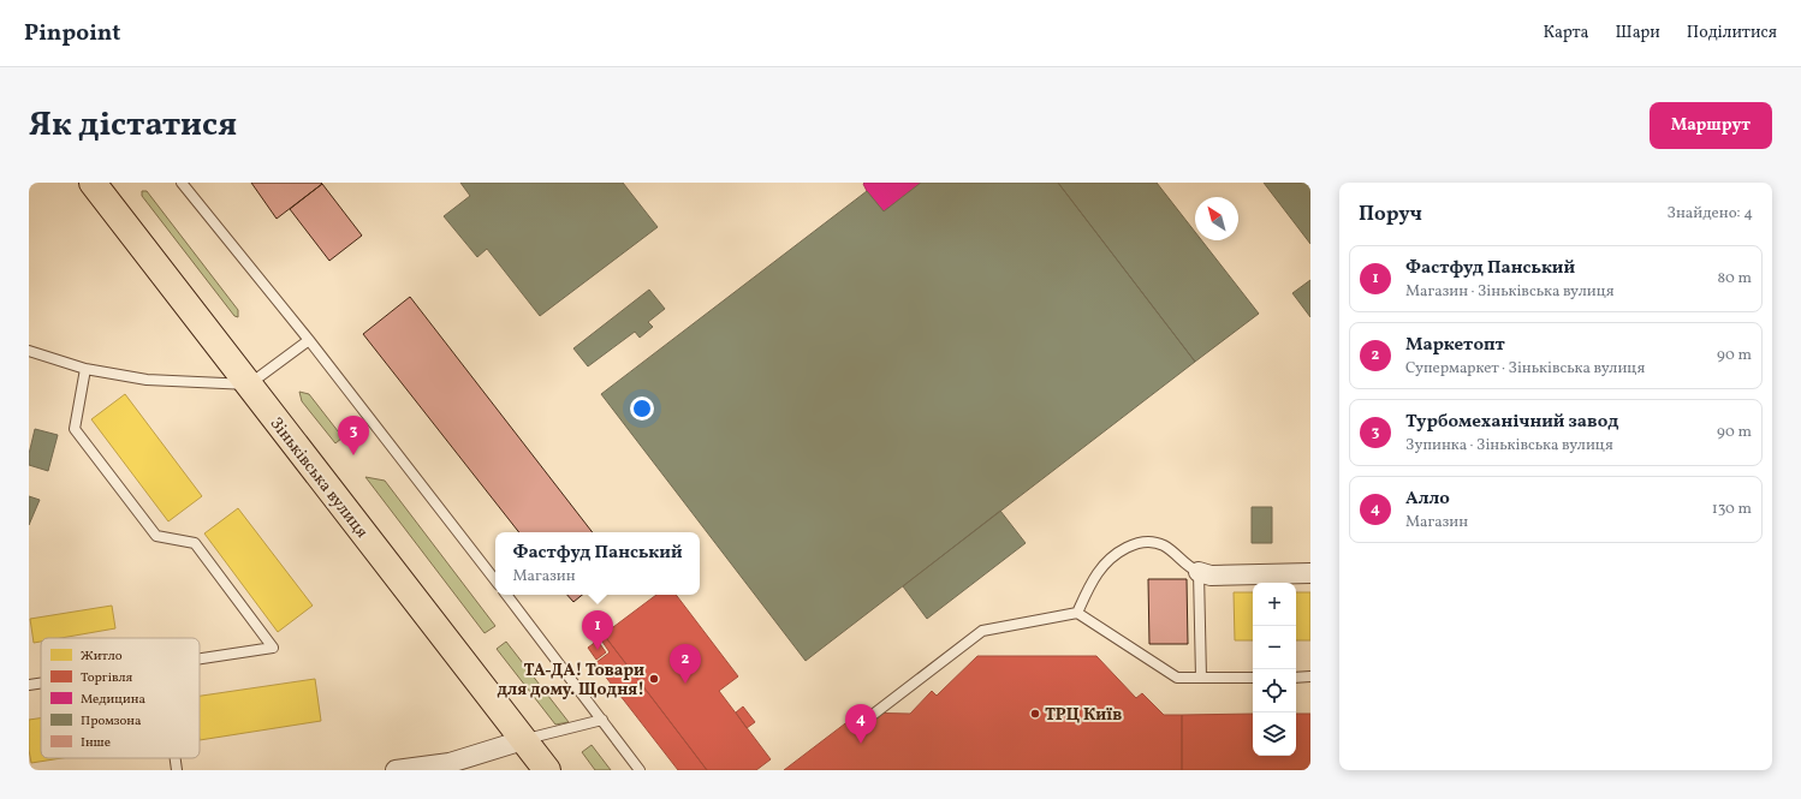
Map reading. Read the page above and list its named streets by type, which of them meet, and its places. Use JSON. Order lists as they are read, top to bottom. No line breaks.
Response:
{"streets":{"main road":["Зіньківська вулиця"]},"places":["ТА-ДА! Товари для дому. Щодня!","ТРЦ Київ"],"legend":["Житло","Торгівля","Медицина","Промзона","Інше"],"north":"top left","page":{"header":"Pinpoint","nav":["Карта","Шари","Поділитися"],"title":"Як дістатися","buttons":"Маршрут","heading":["Поруч","Знайдено: 4"],"list":[{"mark":"1","name":"Фастфуд Панський","note":"Магазин · Зіньківська вулиця","value":"80 m"},{"mark":"2","name":"Маркетопт","note":"Супермаркет · Зіньківська вулиця","value":"90 m"},{"mark":"3","name":"Турбомеханічний завод","note":"Зупинка · Зіньківська вулиця","value":"90 m"},{"mark":"4","name":"Алло","note":"Магазин","value":"130 m"}],"pins":["3","1","2","4"],"popup":["Фастфуд Панський","Магазин"],"map_buttons":["+","−"]}}
